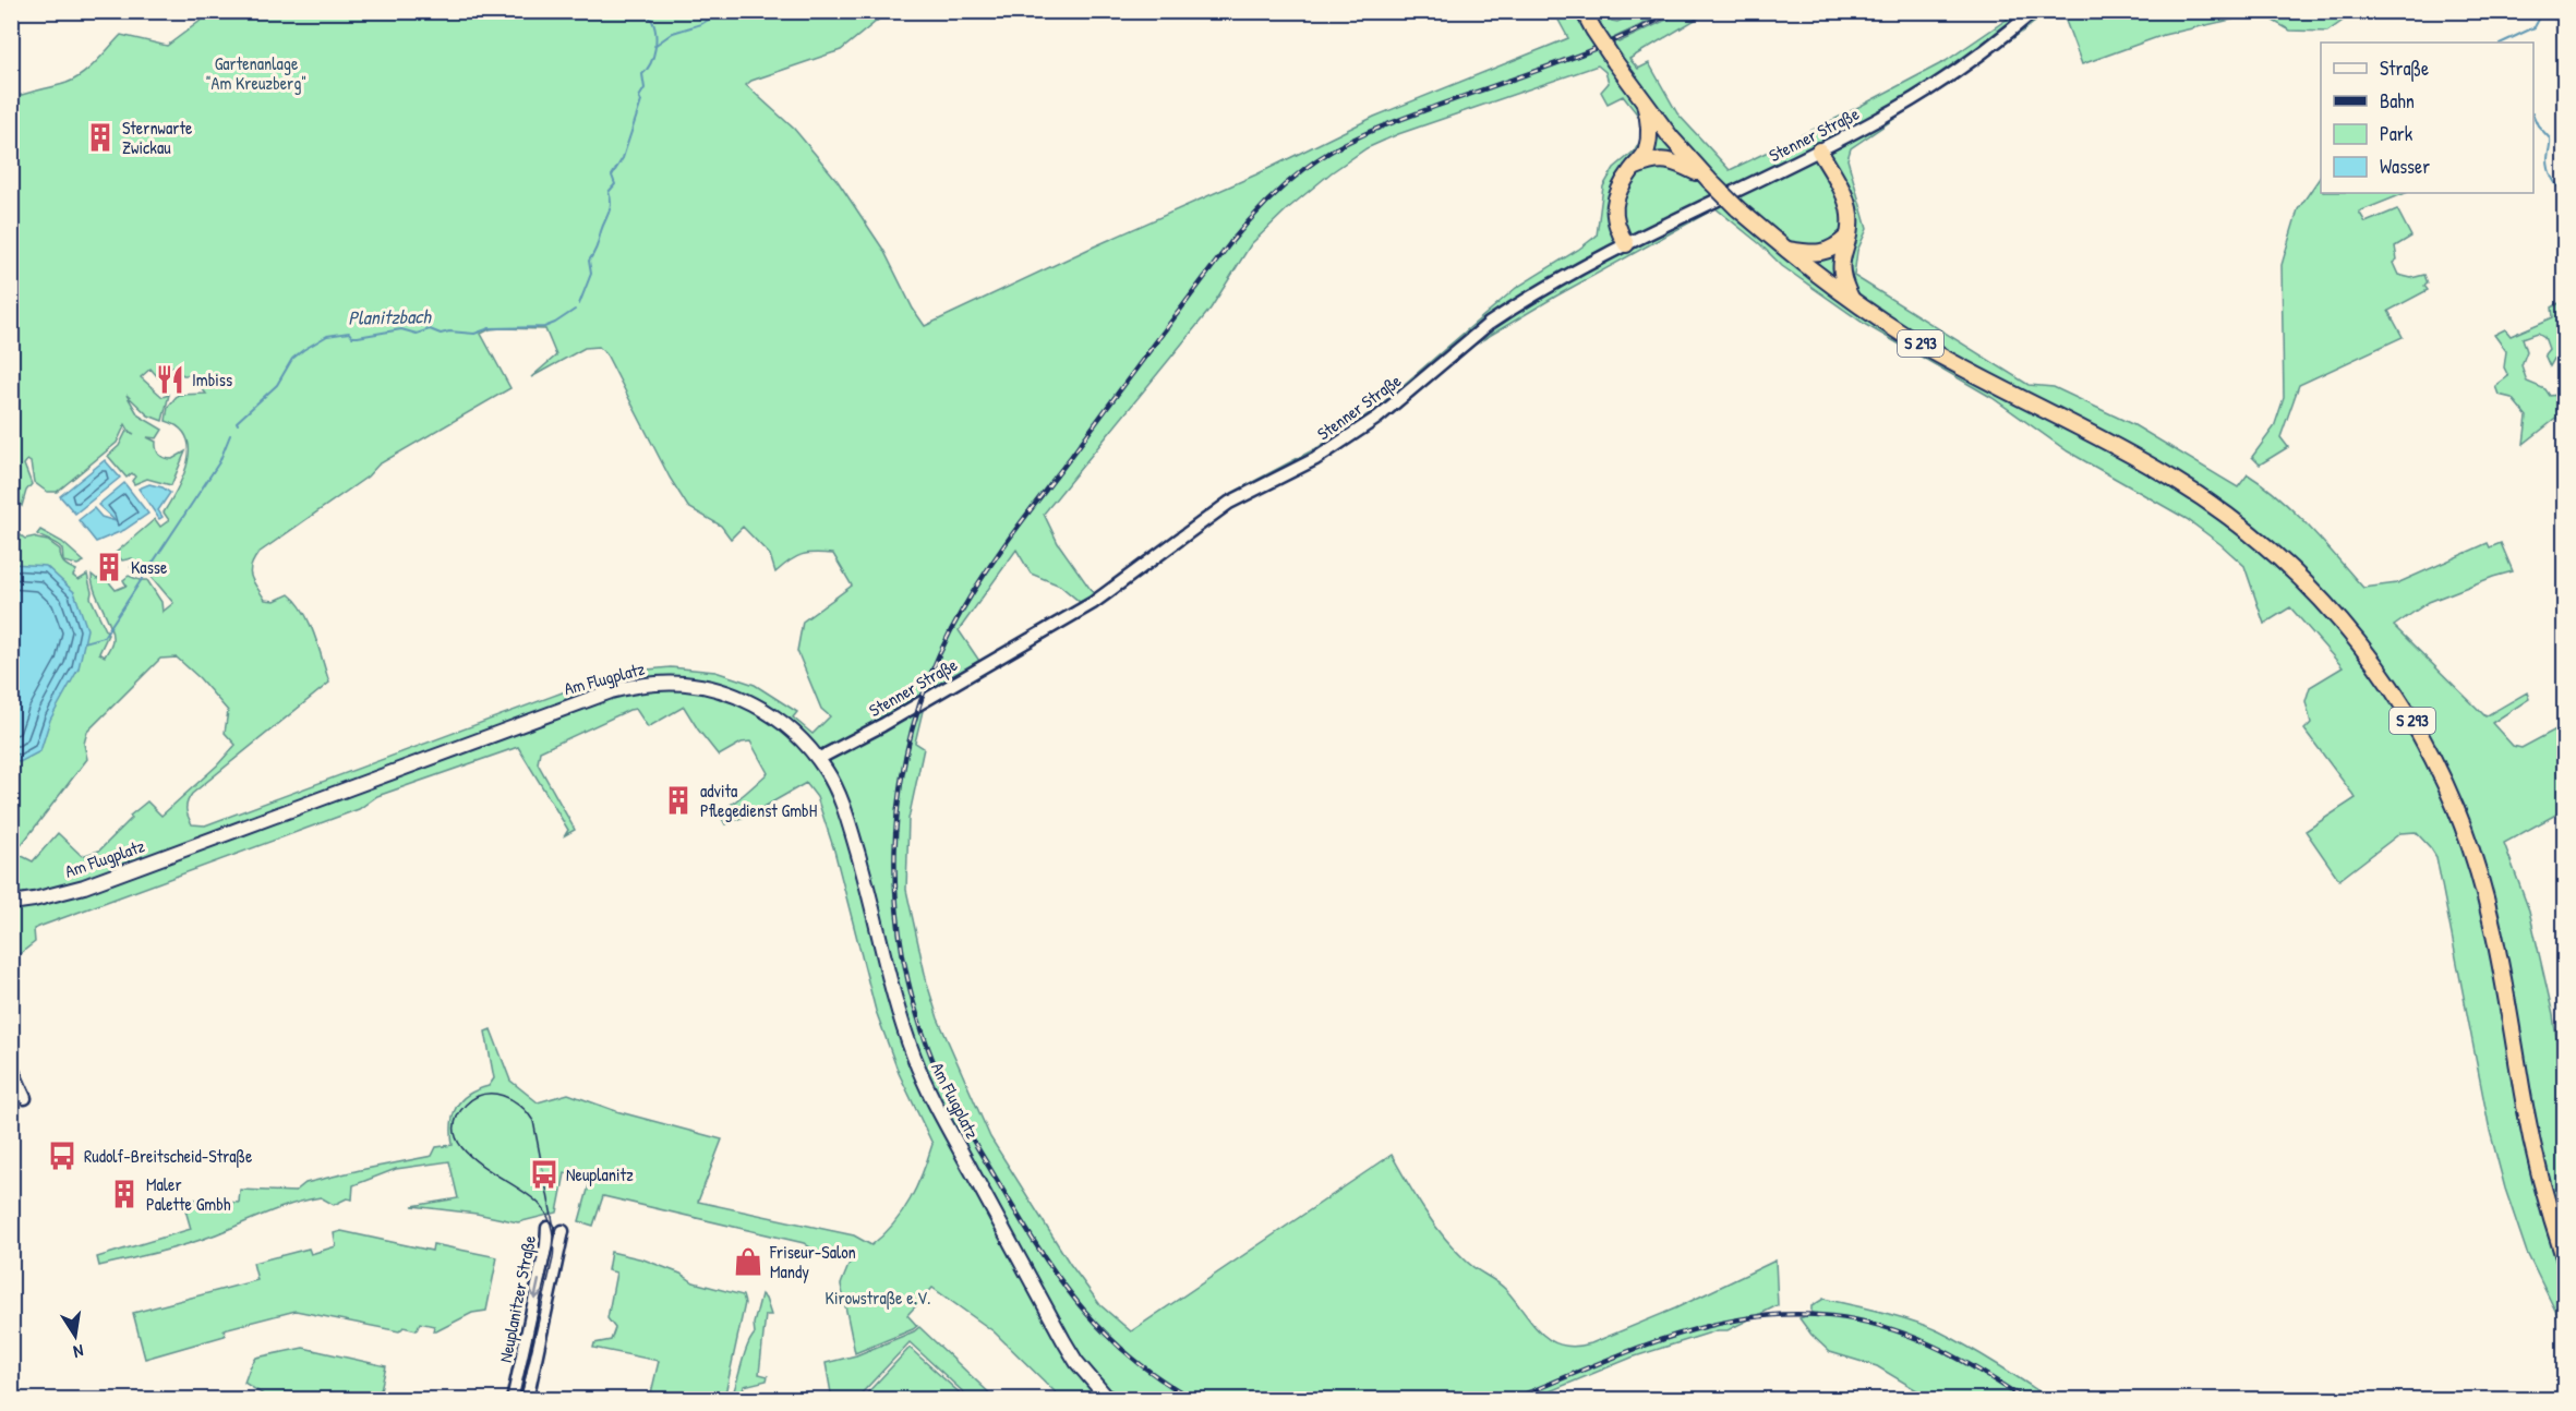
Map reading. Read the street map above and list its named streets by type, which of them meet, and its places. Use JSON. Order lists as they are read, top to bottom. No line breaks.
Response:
{"streets":{"highway":["S 293"],"main road":["Am Flugplatz"],"street":["Stenner Straße","Neuplanitzer Straße"]},"crossings":[["Stenner Straße","Am Flugplatz"]],"water":["Planitzbach"],"parks":["Gartenanlage \"Am Kreuzberg\"","Kirowstraße e.V."],"places":{"building":["Sternwarte Zwickau","Kasse","advita Pflegedienst GmbH","Maler Palette Gmbh"],"restaurant":["Imbiss"],"bus stop":["Rudolf-Breitscheid-Straße","Neuplanitz"],"shop":["Friseur-Salon Mandy"]},"legend":["Straße","Bahn","Park","Wasser"],"north":"bottom"}
